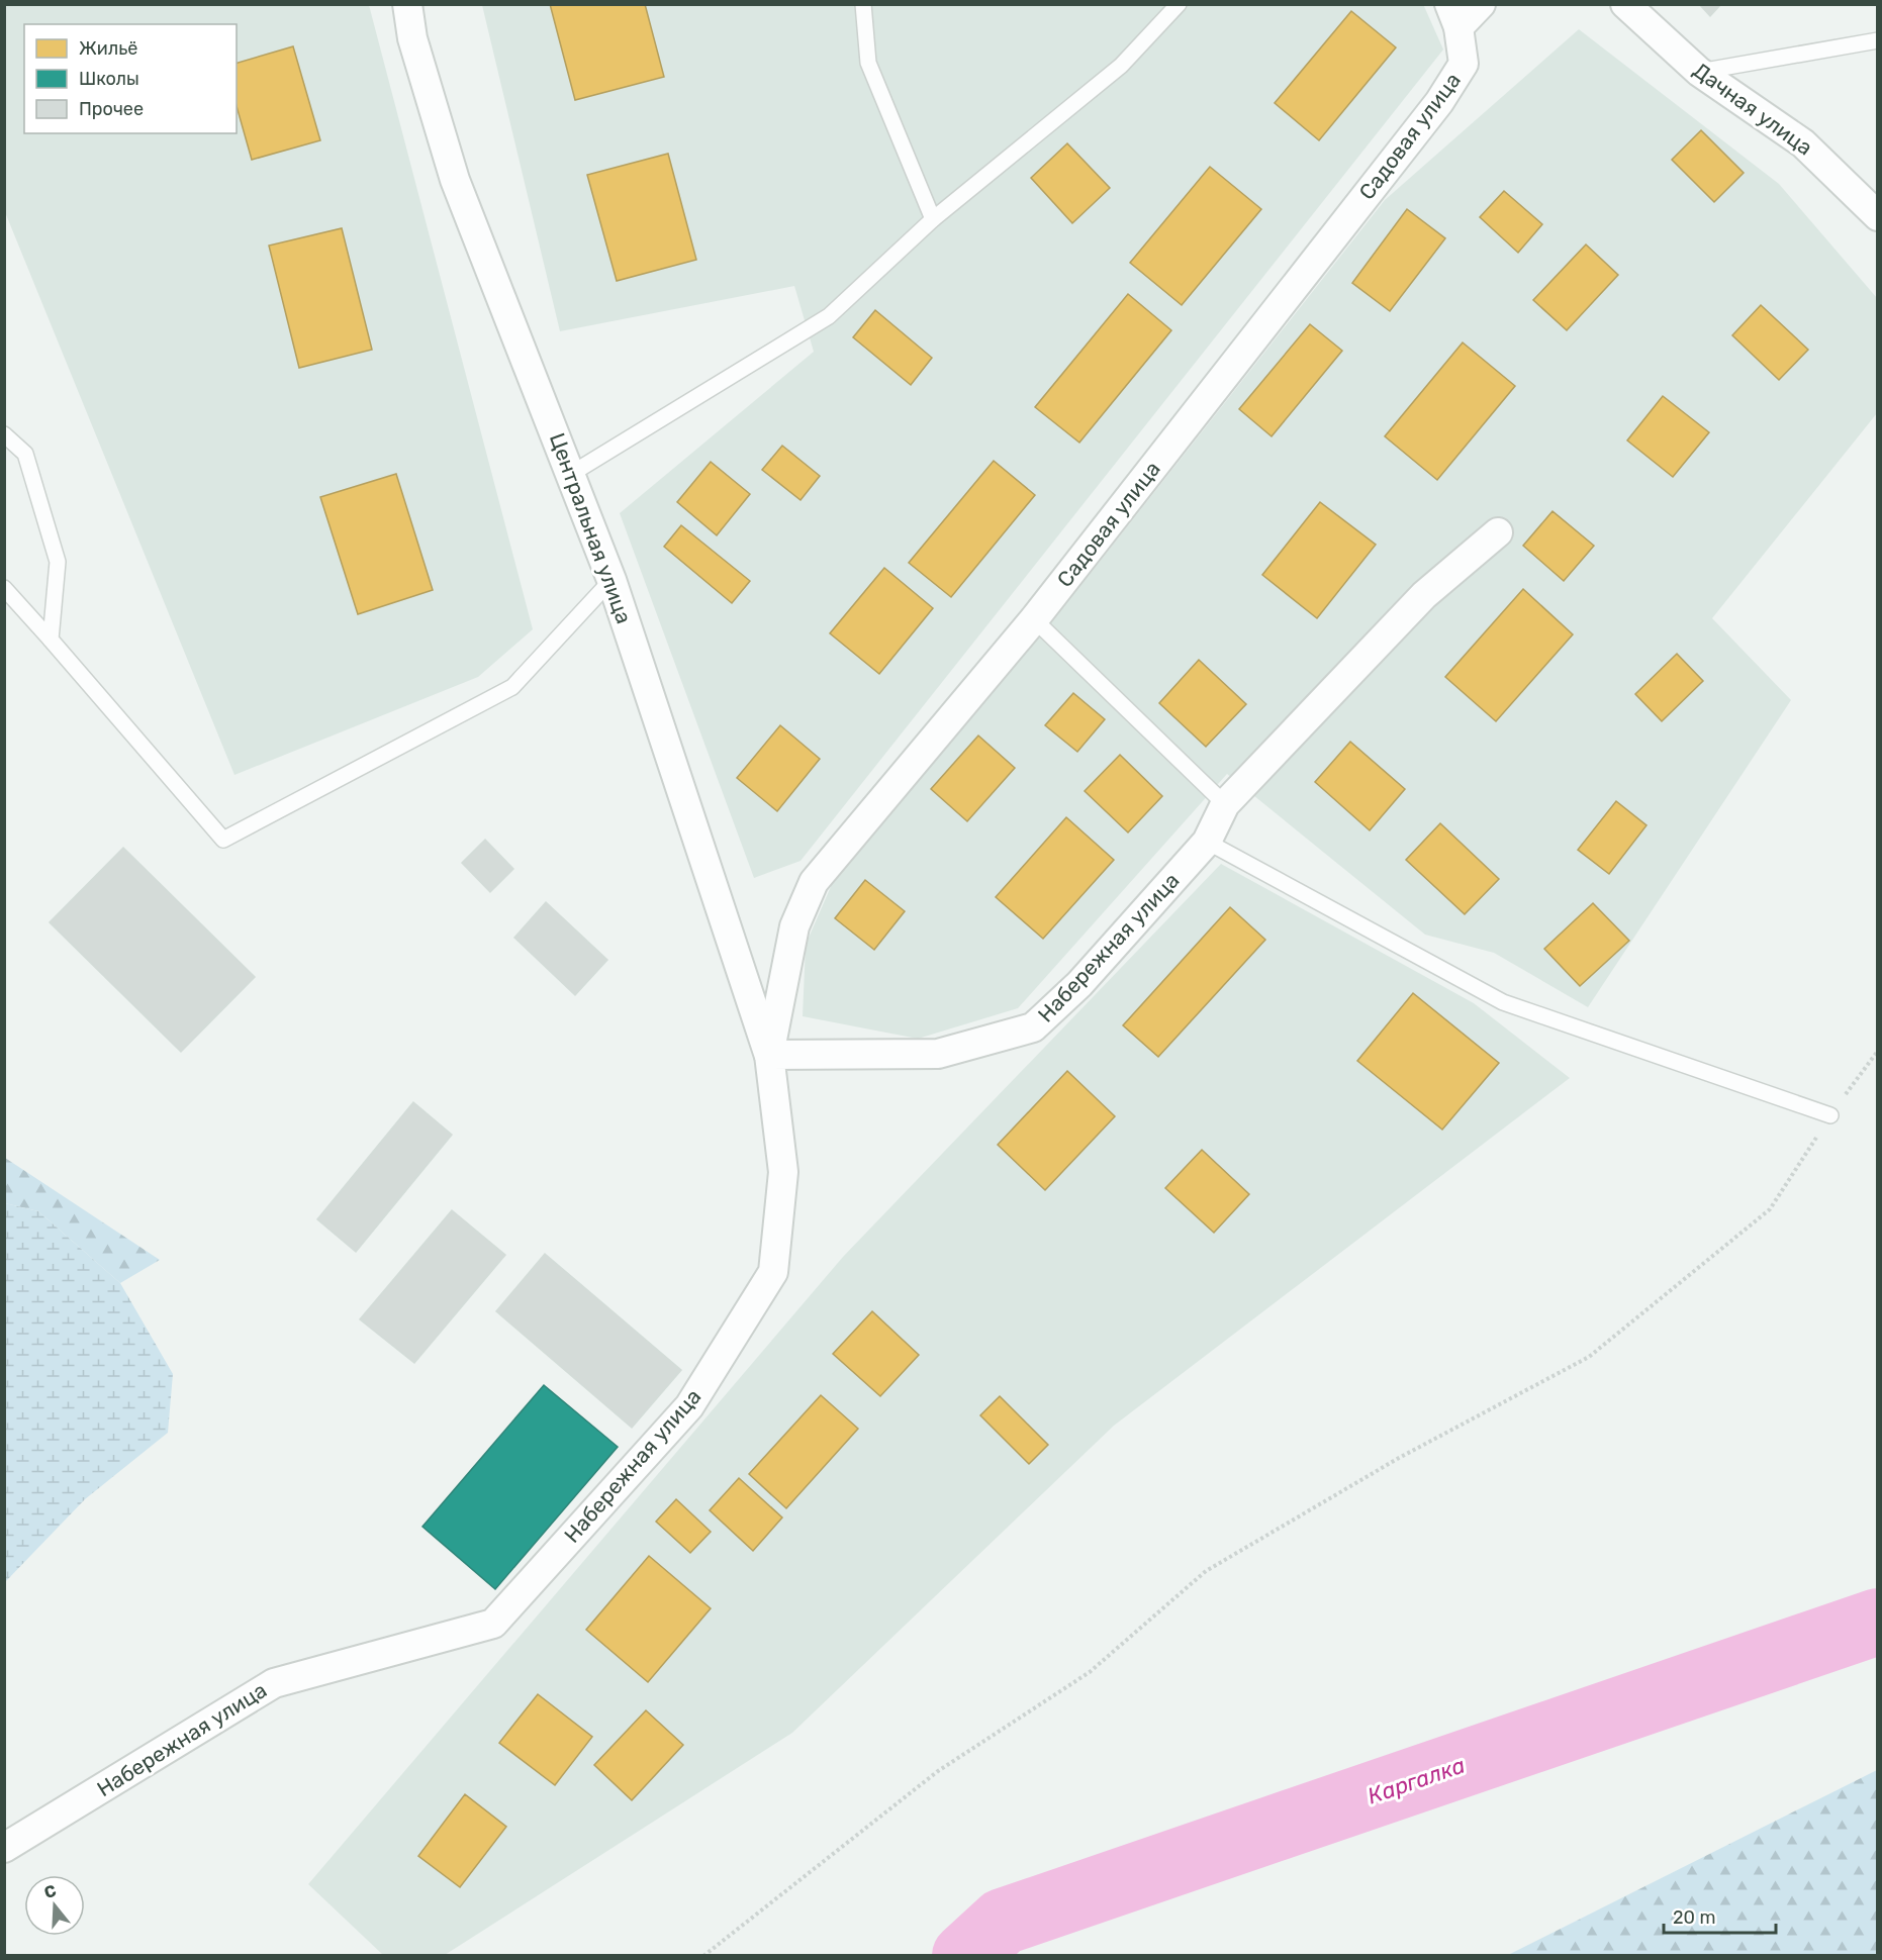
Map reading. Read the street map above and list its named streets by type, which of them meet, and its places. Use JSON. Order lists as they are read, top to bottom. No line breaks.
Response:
{"streets":{"street":["Дачная улица","Садовая улица","Центральная улица","Набережная улица"]},"crossings":[["Садовая улица","Центральная улица"],["Садовая улица","Набережная улица"],["Центральная улица","Набережная улица"]],"water":["Каргалка"],"legend":["Жильё","Школы","Прочее"],"scale_bar":"20 m","north":"top"}
